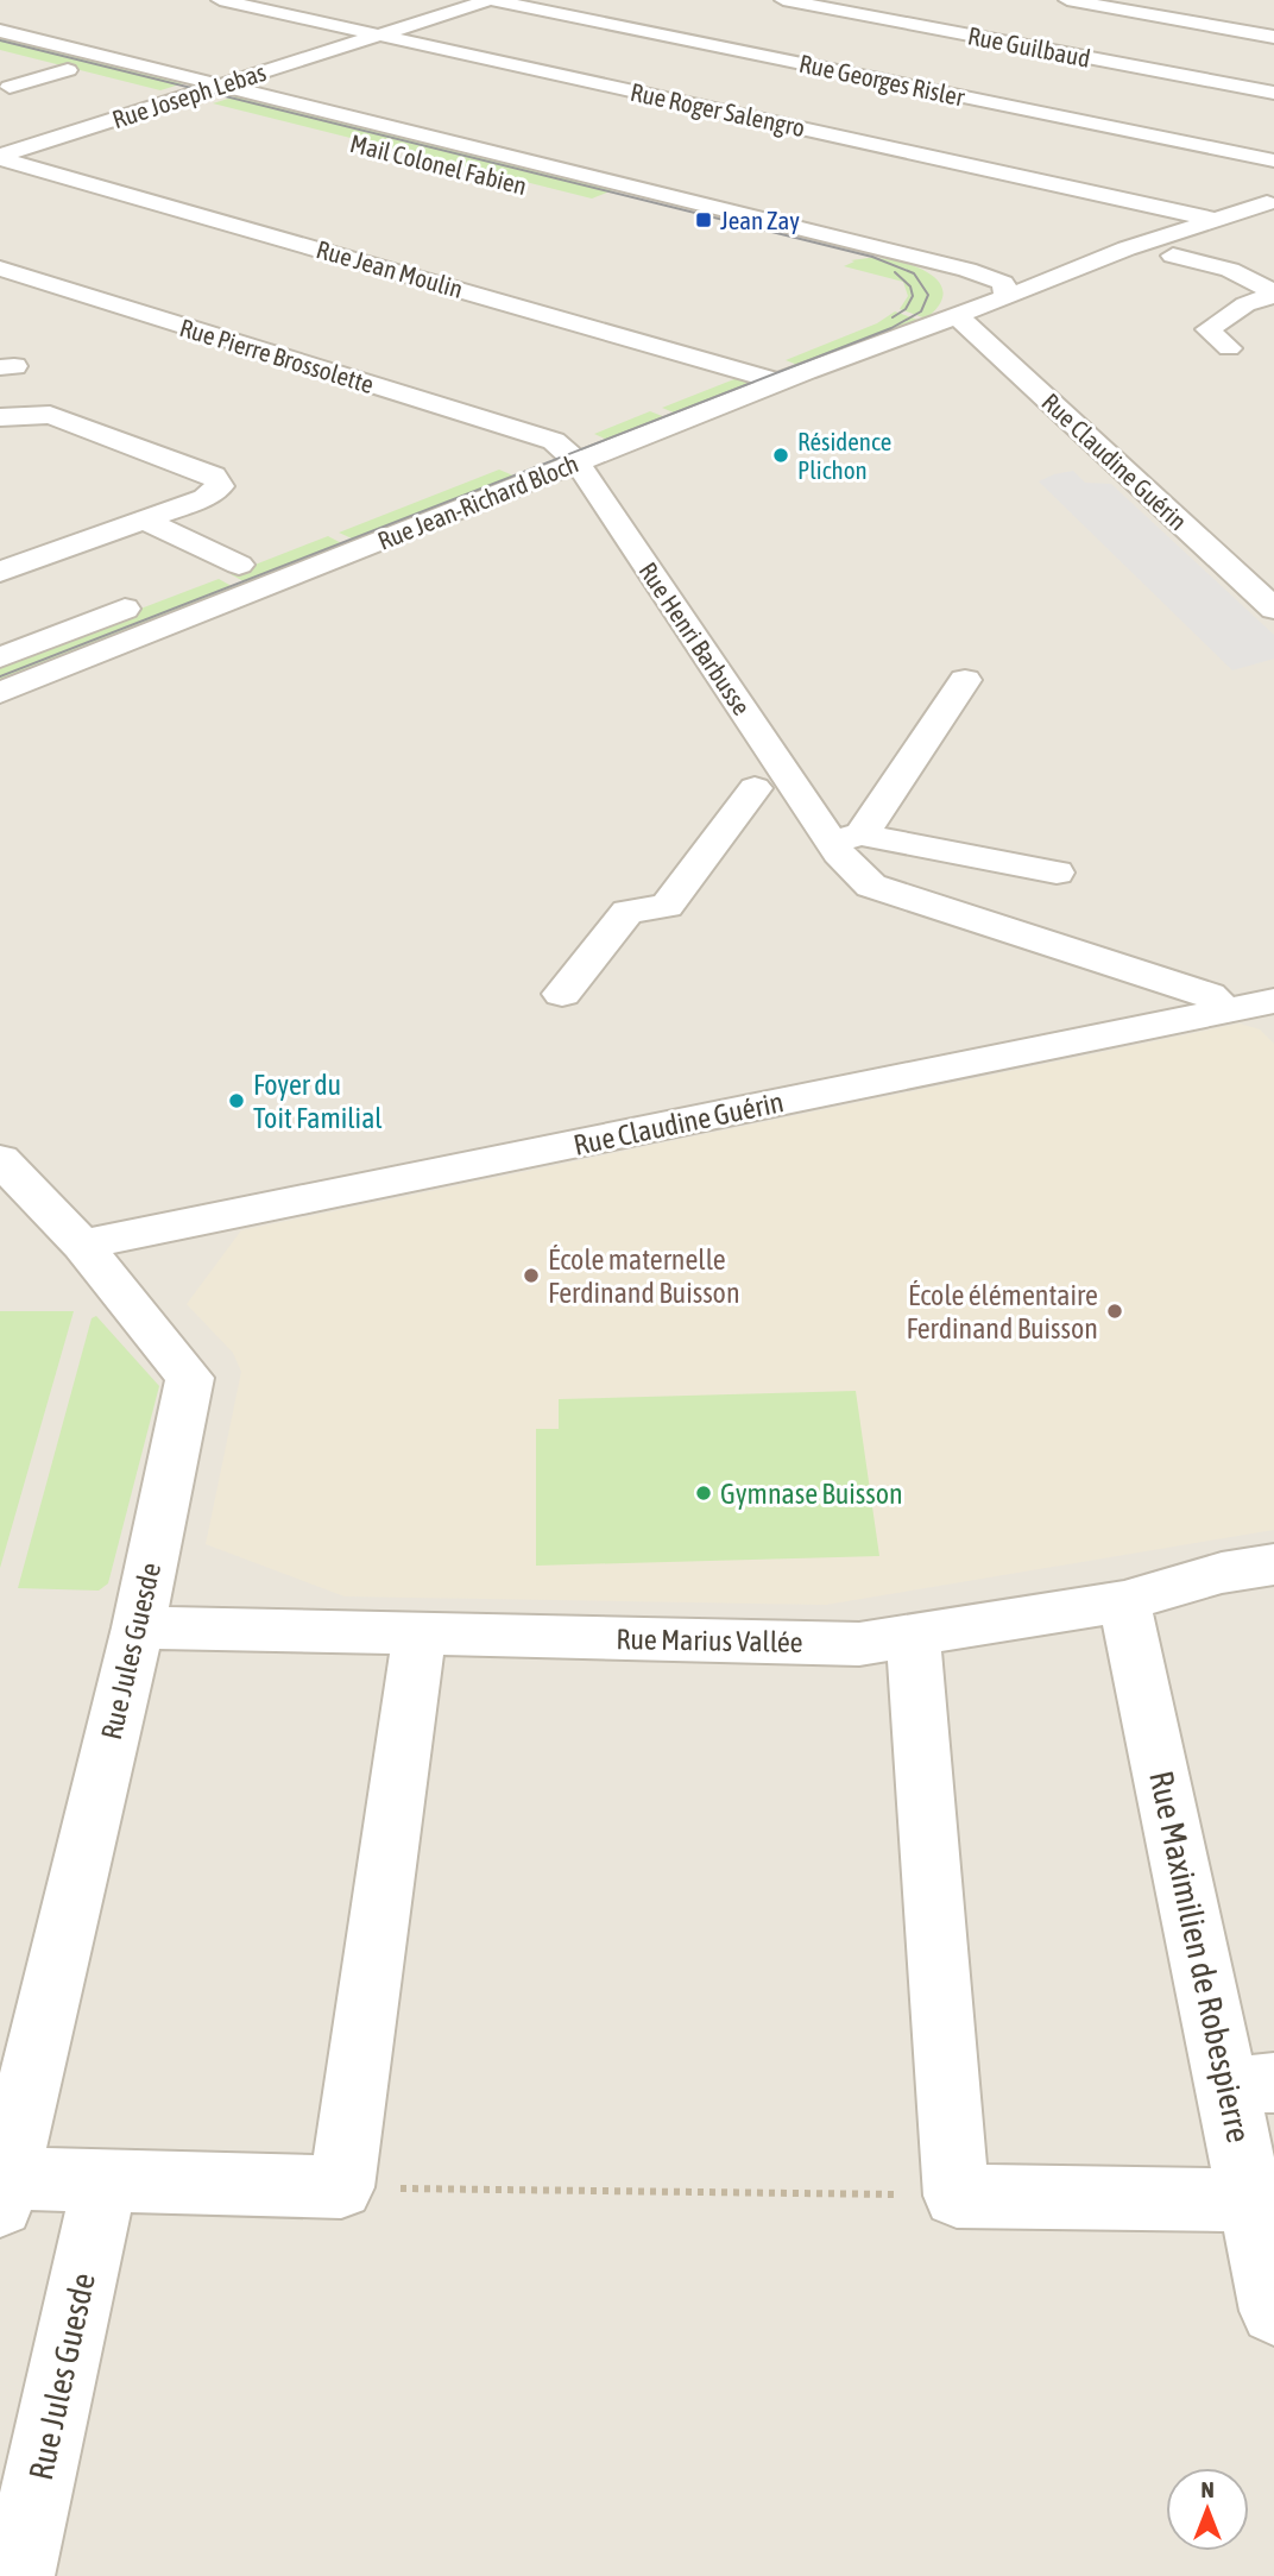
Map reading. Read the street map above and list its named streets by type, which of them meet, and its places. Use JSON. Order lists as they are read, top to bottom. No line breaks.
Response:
{"streets":{"street":["Rue Guilbaud","Rue Georges Risler","Rue Joseph Lebas","Rue Roger Salengro","Mail Colonel Fabien","Rue Jean Moulin","Rue Pierre Brossolette","Rue Claudine Guérin","Rue Jean-Richard Bloch","Rue Henri Barbusse","Rue Marius Vallée","Rue Jules Guesde","Rue Maximilien de Robespierre"]},"crossings":[["Rue Georges Risler","Rue Joseph Lebas"],["Rue Joseph Lebas","Rue Roger Salengro"],["Rue Joseph Lebas","Mail Colonel Fabien"],["Rue Joseph Lebas","Rue Jean Moulin"],["Mail Colonel Fabien","Rue Jean-Richard Bloch"],["Rue Jean Moulin","Rue Jean-Richard Bloch"],["Rue Pierre Brossolette","Rue Jean-Richard Bloch"],["Rue Pierre Brossolette","Rue Henri Barbusse"],["Rue Claudine Guérin","Rue Jean-Richard Bloch"],["Rue Claudine Guérin","Rue Henri Barbusse"],["Rue Claudine Guérin","Rue Jules Guesde"],["Rue Jean-Richard Bloch","Rue Henri Barbusse"],["Rue Marius Vallée","Rue Jules Guesde"],["Rue Marius Vallée","Rue Maximilien de Robespierre"]],"places":{"transit":["Jean Zay"],"other":["Résidence Plichon","Foyer du Toit Familial","École maternelle Ferdinand Buisson","École élémentaire Ferdinand Buisson","Gymnase Buisson"]},"north":"top"}
